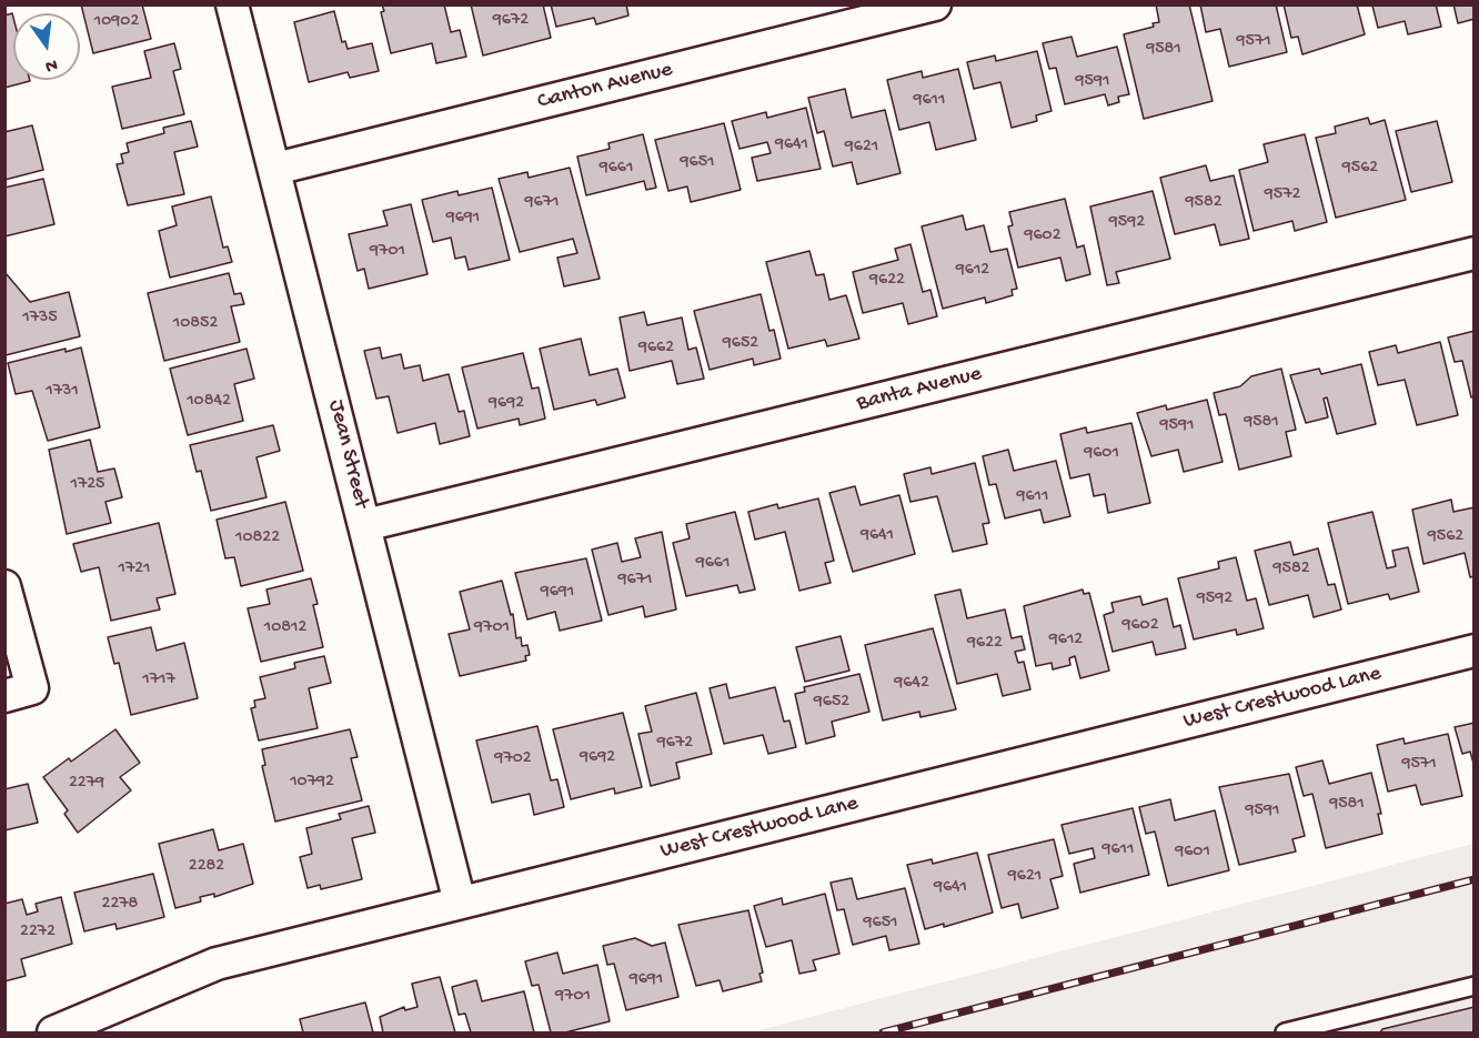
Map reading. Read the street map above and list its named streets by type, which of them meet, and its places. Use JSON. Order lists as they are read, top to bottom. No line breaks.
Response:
{"streets":{"street":["Canton Avenue","Banta Avenue","Jean Street","West Crestwood Lane"]},"crossings":[["Canton Avenue","Jean Street"],["Banta Avenue","Jean Street"],["Jean Street","West Crestwood Lane"]],"house_numbers":["9672","10902","9571","9581","9591","9611","9641","9621","9651","9661","9562","9572","9671","9582","9691","9592","9602","9701","9612","9622","1735","10852","9652","9662","1731","10842","9692","9581","9591","9601","1725","9611","9641","9562","10822","9661","1721","9582","9671","9691","9592","9602","10812","9701","9612","9622","1717","9642","9652","9672","9692","9702","9571","10792","2279","9581","9591","9611","9601","2282","9621","9641","2278","9651","2272","9691","9701"],"north":"bottom"}
